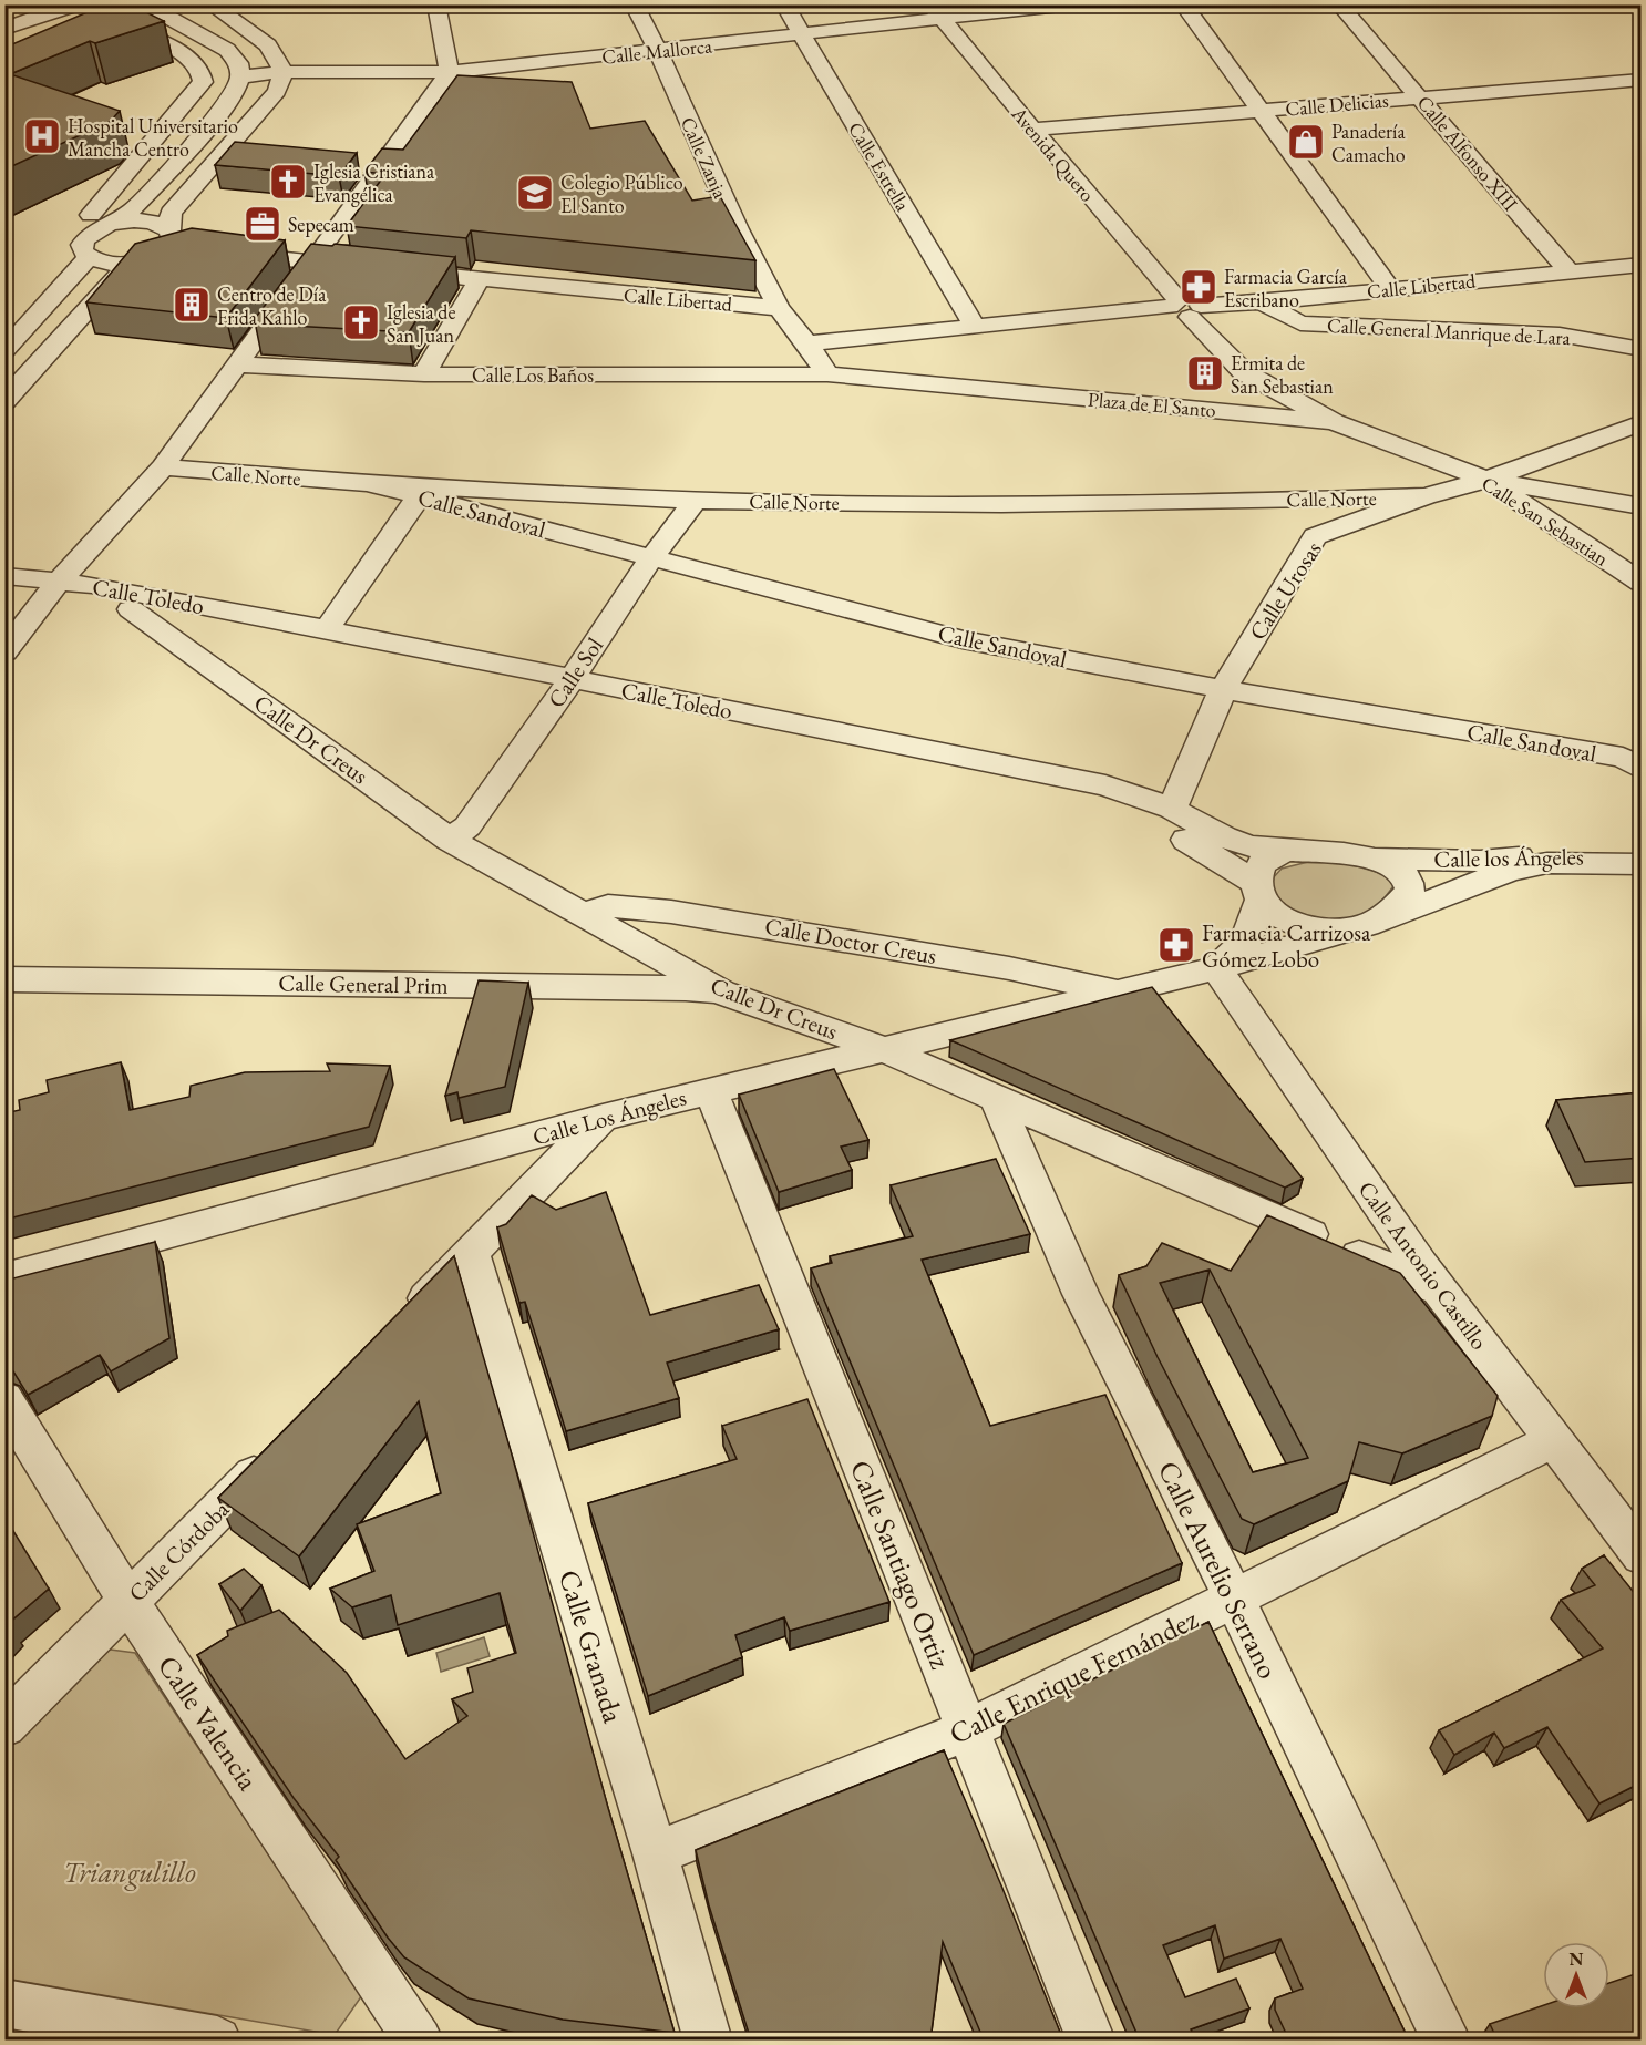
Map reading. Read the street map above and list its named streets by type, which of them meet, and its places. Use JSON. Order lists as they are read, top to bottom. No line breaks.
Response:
{"streets":{"street":["Calle Mallorca","Calle Delicias","Calle Alfonso XIII","Avenida Quero","Calle Zanja","Calle Estrella","Calle Libertad","Calle General Manrique de Lara","Calle Los Baños","Plaza de El Santo","Calle Norte","Calle Sandoval","Calle San Sebastian","Calle Urosas","Calle Toledo","Calle Sol","Calle Dr Creus","Calle los Ángeles","Calle Doctor Creus","Calle General Prim","Calle Los Ángeles","Calle Antonio Castillo","Calle Córdoba","Calle Santiago Ortiz","Calle Aurelio Serrano","Calle Granada","Calle Enrique Fernández","Calle Valencia"]},"crossings":[["Calle Mallorca","Avenida Quero"],["Calle Mallorca","Calle Zanja"],["Calle Mallorca","Calle Estrella"],["Calle Delicias","Calle Alfonso XIII"],["Calle Delicias","Avenida Quero"],["Calle Alfonso XIII","Calle Libertad"],["Avenida Quero","Calle Libertad"],["Calle Zanja","Calle Libertad"],["Calle Estrella","Calle Libertad"],["Calle Libertad","Calle General Manrique de Lara"],["Calle Los Baños","Plaza de El Santo"],["Plaza de El Santo","Calle San Sebastian"],["Calle Norte","Calle Sandoval"],["Calle Norte","Calle Urosas"],["Calle Norte","Calle Sol"],["Calle Sandoval","Calle Urosas"],["Calle Sandoval","Calle Sol"],["Calle San Sebastian","Calle Urosas"],["Calle Urosas","Calle Toledo"],["Calle Toledo","Calle Sol"],["Calle Toledo","Calle Dr Creus"],["Calle Toledo","Calle los Ángeles"],["Calle Toledo","Calle Los Ángeles"],["Calle Sol","Calle Dr Creus"],["Calle Dr Creus","Calle Doctor Creus"],["Calle Dr Creus","Calle General Prim"],["Calle Dr Creus","Calle Los Ángeles"],["Calle Dr Creus","Calle Antonio Castillo"],["Calle Dr Creus","Calle Aurelio Serrano"],["Calle los Ángeles","Calle Los Ángeles"],["Calle Doctor Creus","Calle Los Ángeles"],["Calle Los Ángeles","Calle Antonio Castillo"],["Calle Los Ángeles","Calle Santiago Ortiz"],["Calle Antonio Castillo","Calle Enrique Fernández"],["Calle Córdoba","Calle Valencia"],["Calle Santiago Ortiz","Calle Enrique Fernández"],["Calle Aurelio Serrano","Calle Enrique Fernández"],["Calle Granada","Calle Enrique Fernández"]],"parks":["Triangulillo"],"places":{"hospital":["Hospital Universitario Mancha Centro"],"shop":["Panadería Camacho"],"church":["Iglesia Cristiana Evangélica","Iglesia de San Juan"],"school or university":["Colegio Público El Santo"],"office":["Sepecam"],"pharmacy":["Farmacia García Escribano","Farmacia Carrizosa Gómez Lobo"],"building":["Centro de Día Frida Kahlo","Ermita de San Sebastian"]},"north":"top"}
